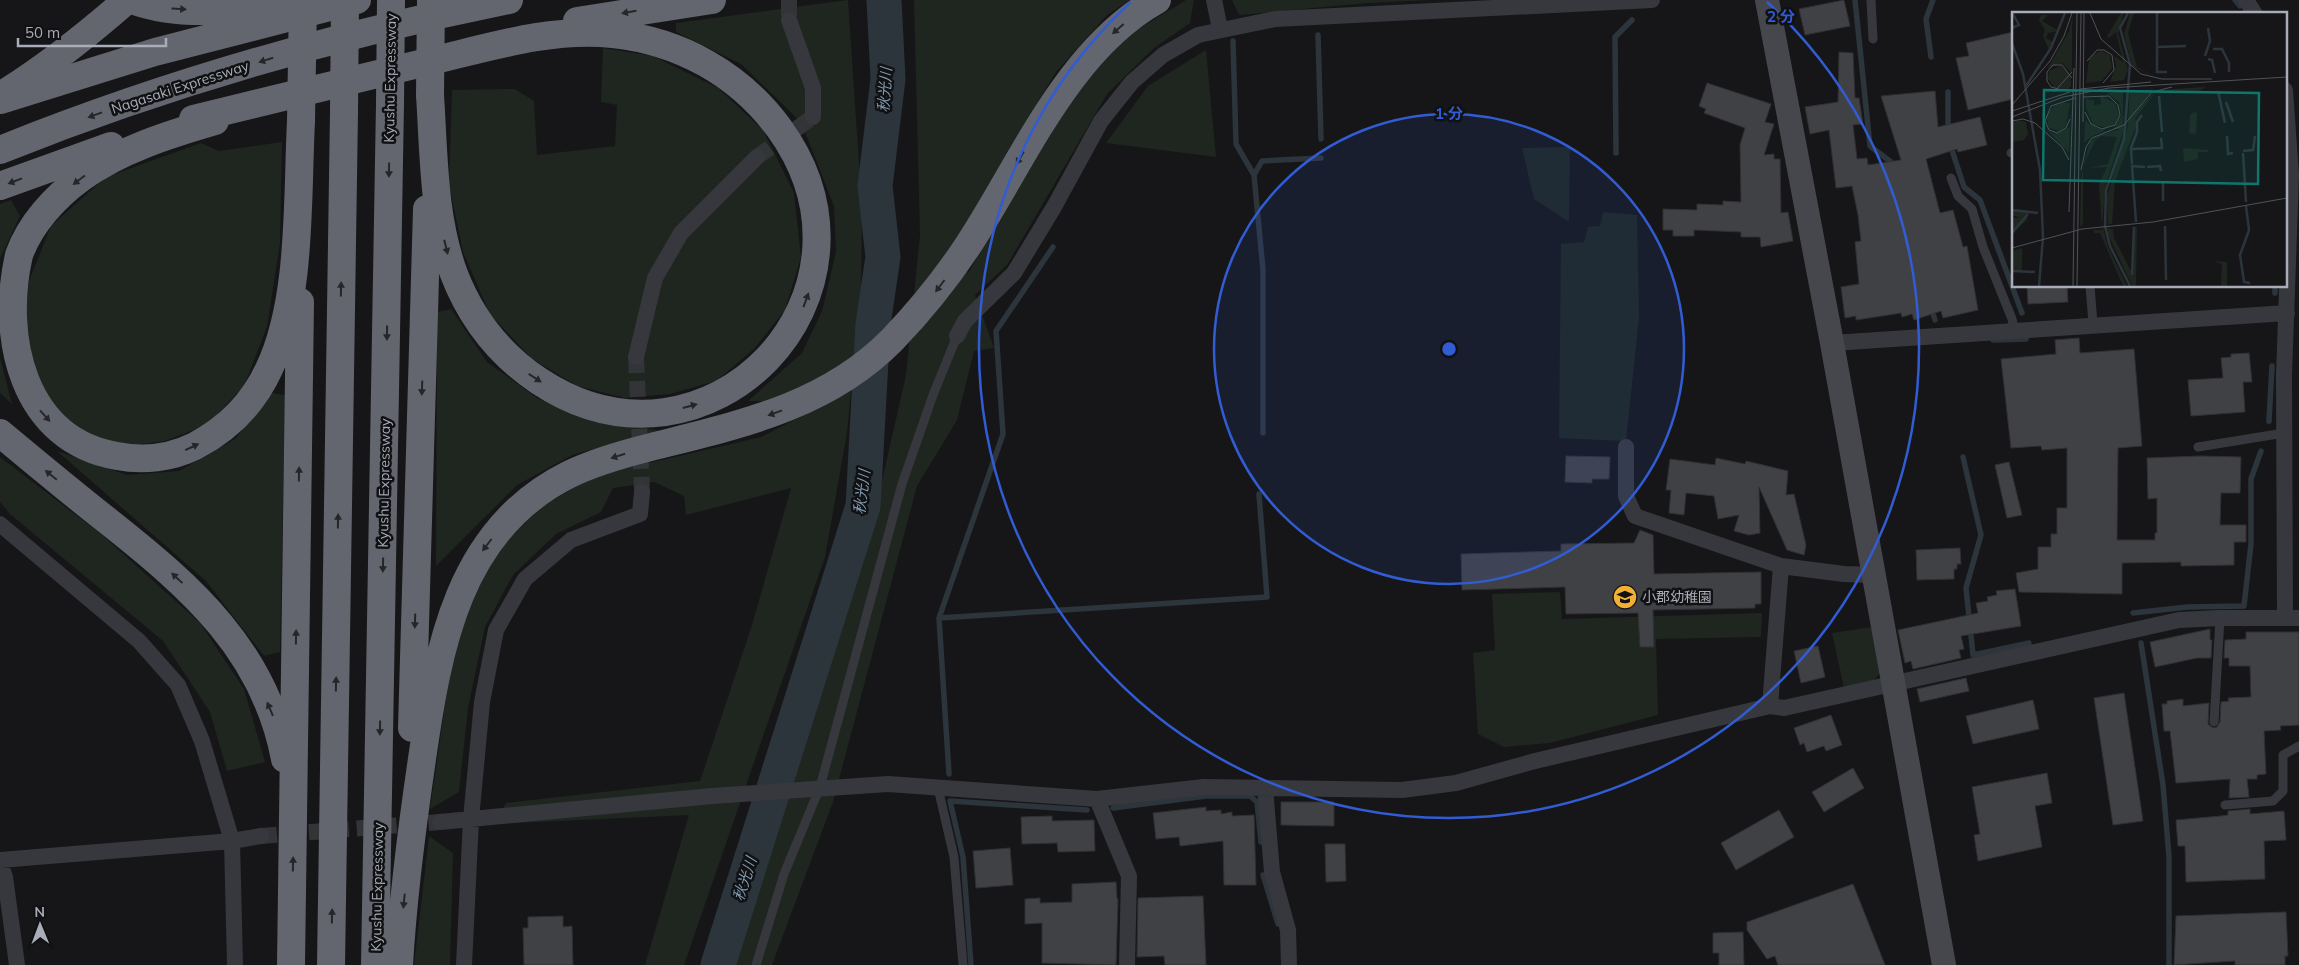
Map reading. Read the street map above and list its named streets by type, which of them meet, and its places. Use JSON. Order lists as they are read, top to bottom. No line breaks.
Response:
{"streets":{"highway":["Kyushu Expressway","Nagasaki Expressway"]},"water":["秋光川"],"places":{"school or university":["小郡幼稚園"]},"scale_bar":"50 m","north":"top","rings":["2 分","1 分"]}
